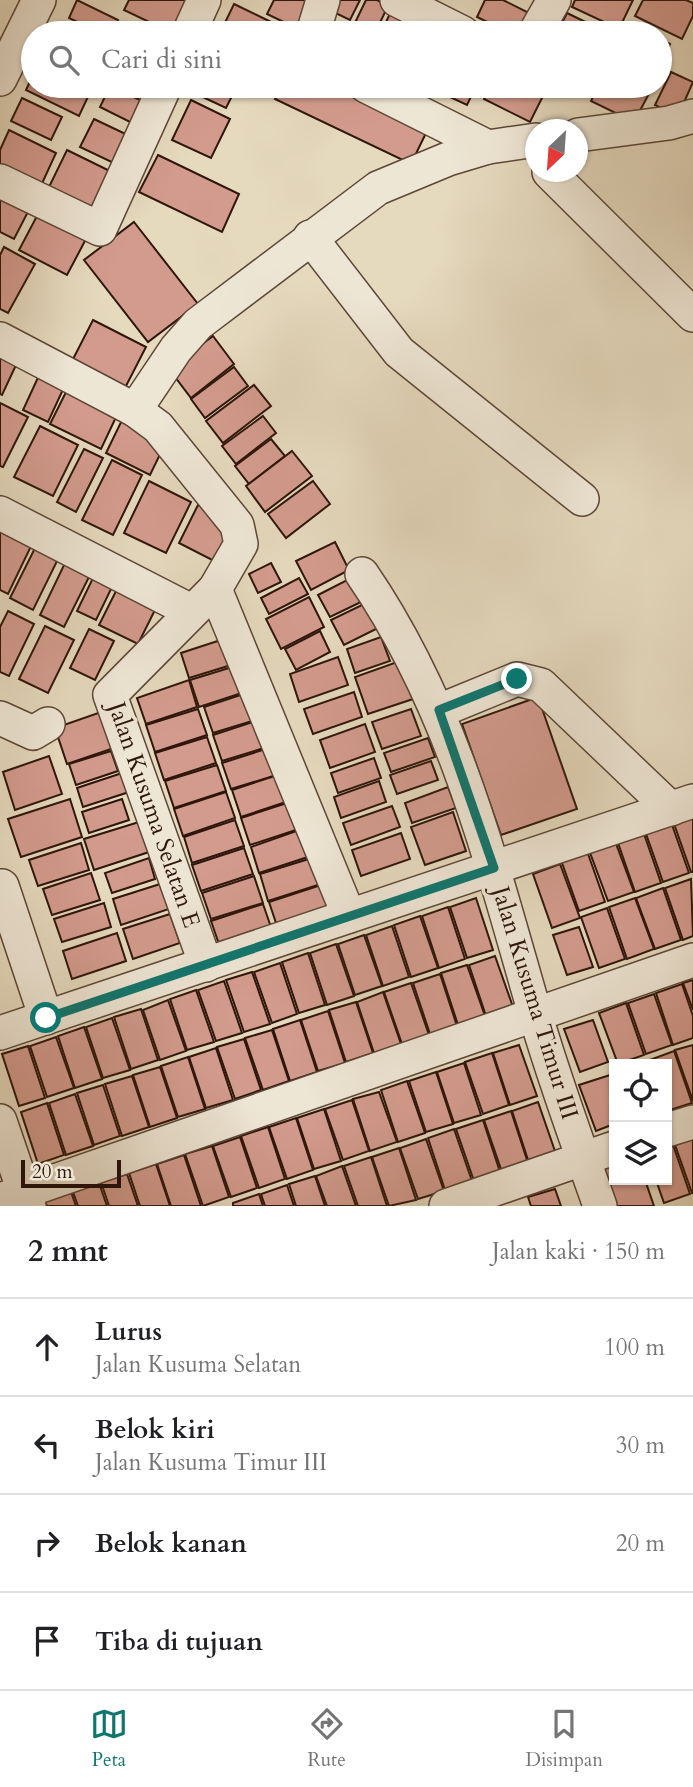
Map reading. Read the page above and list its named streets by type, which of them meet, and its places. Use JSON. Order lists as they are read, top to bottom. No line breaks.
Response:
{"streets":{"street":["Jalan Kusuma Selatan E","Jalan Kusuma Timur III"]},"scale_bar":"20 m","north":"bottom left","page":{"search":"Cari di sini","scale":"20 m","heading":["2 mnt","Jalan kaki · 150 m"],"list":[["Lurus","Jalan Kusuma Selatan","100 m"],["Belok kiri","Jalan Kusuma Timur III","30 m"],["Belok kanan","20 m"],"Tiba di tujuan"],"nav":["Peta","Rute","Disimpan"]}}
